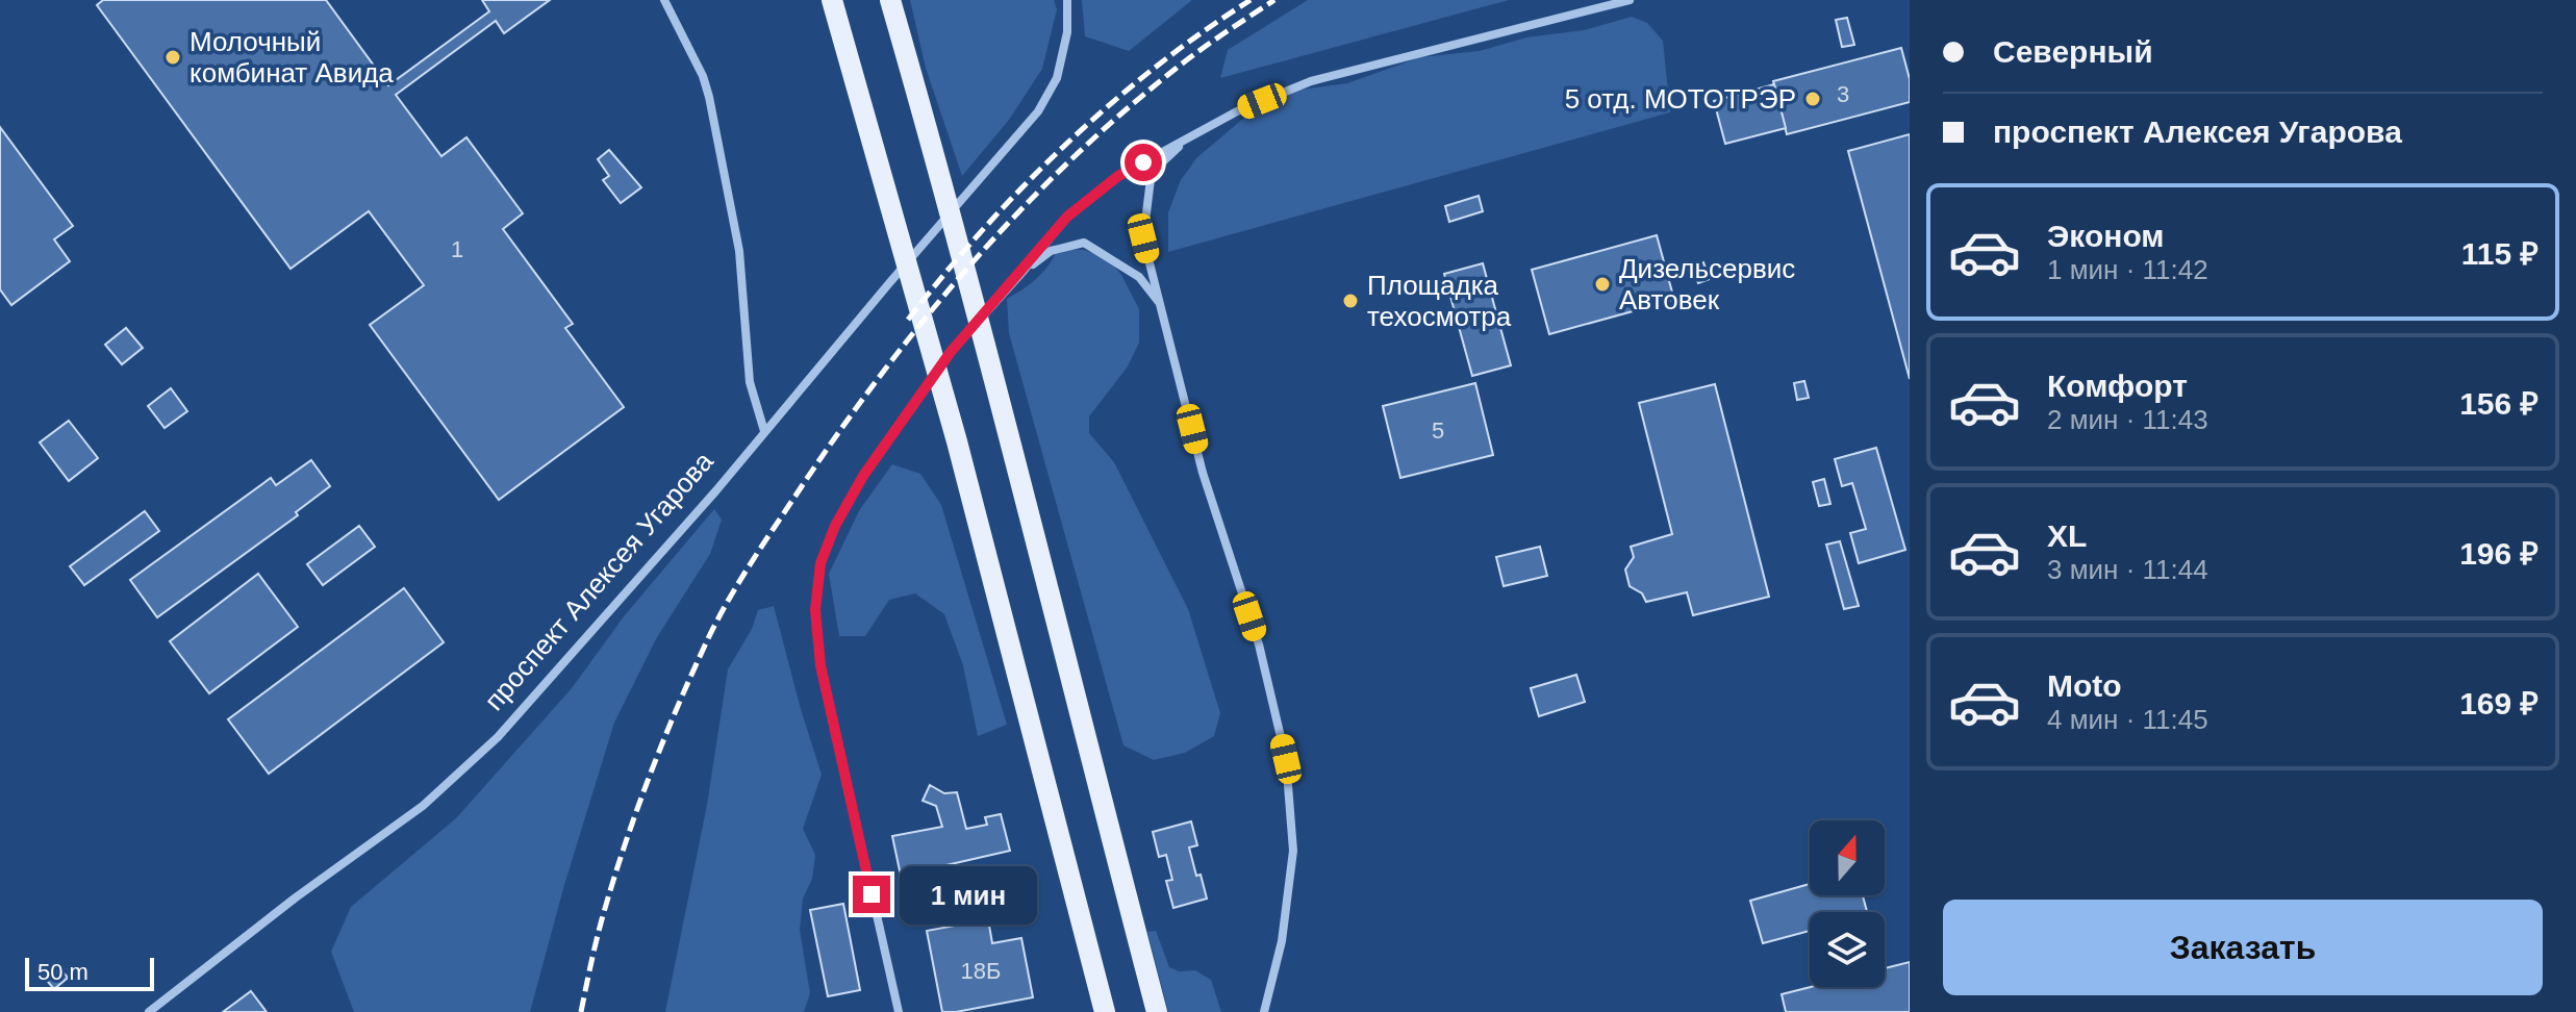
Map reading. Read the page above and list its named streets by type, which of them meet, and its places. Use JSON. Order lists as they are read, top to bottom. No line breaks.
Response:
{"streets":{"street":["проспект Алексея Угарова"]},"places":["Молочный комбинат Авида","5 отд. МОТОТРЭР","Дизельсервис Автовек","Площадка техосмотра"],"house_numbers":["3","1","5","18Б"],"scale_bar":"50 m","north":"top","page":{"banner":["Северный","проспект Алексея Угарова"],"list":[{"name":"Эконом","note":"1 мин · 11:42","value":"115 ₽"},{"name":"Комфорт","note":"2 мин · 11:43","value":"156 ₽"},{"name":"XL","note":"3 мин · 11:44","value":"196 ₽"},{"name":"Moto","note":"4 мин · 11:45","value":"169 ₽"}],"bubble":"1 мин","buttons":"Заказать","scale":"50 m"}}
